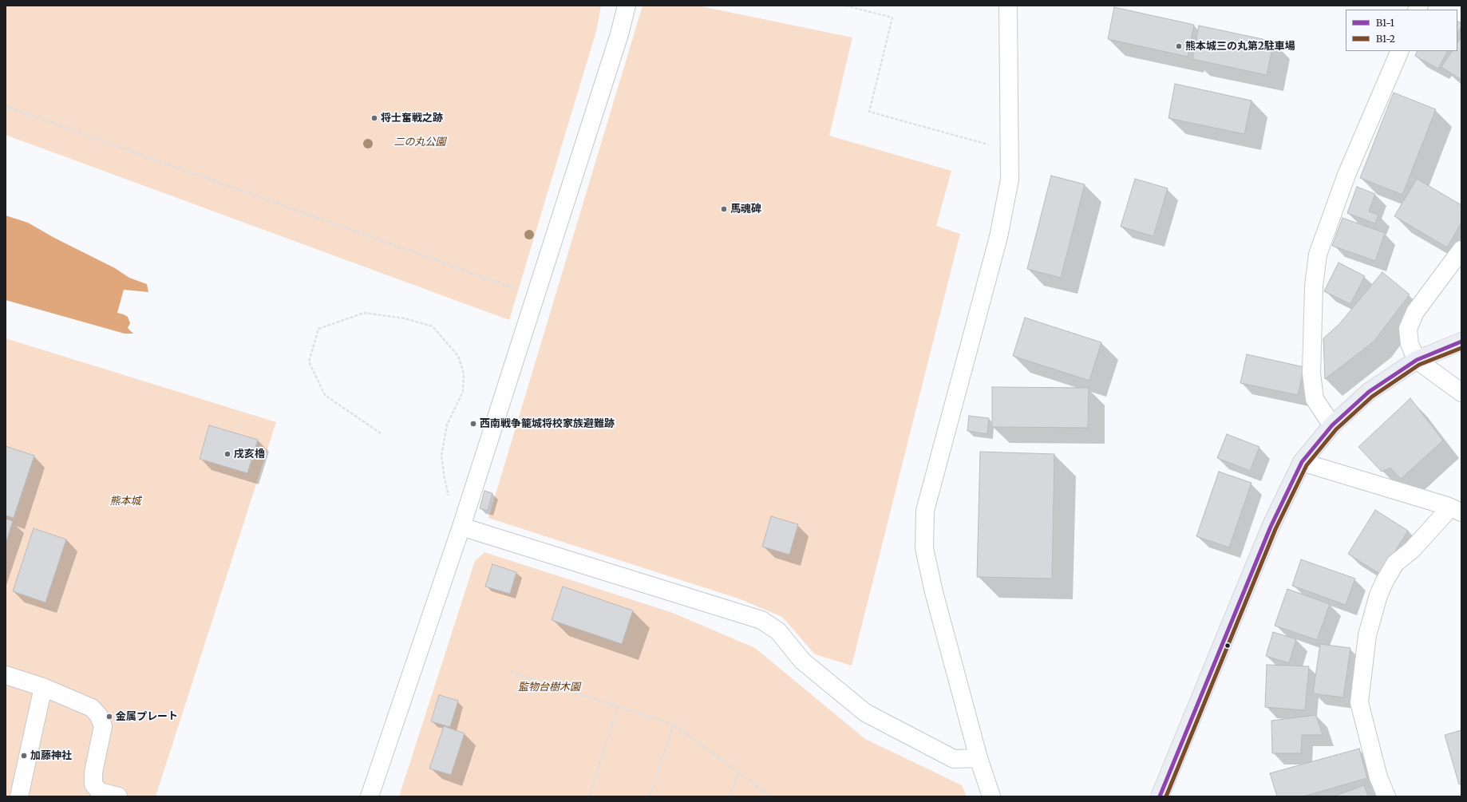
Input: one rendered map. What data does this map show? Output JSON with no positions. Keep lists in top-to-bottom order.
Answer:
{
  "parks": ["二の丸公園", "熊本城", "監物台樹木園"],
  "places": [
    "熊本城三の丸第2駐車場",
    "将士奮戦之跡",
    "馬魂碑",
    "西南戦争籠城将校家族避難跡",
    "戌亥櫓",
    "金属プレート",
    "加藤神社"
  ],
  "lines": ["transit line B1-1", "transit line B1-2"],
  "legend": ["B1-1", "B1-2"]
}
